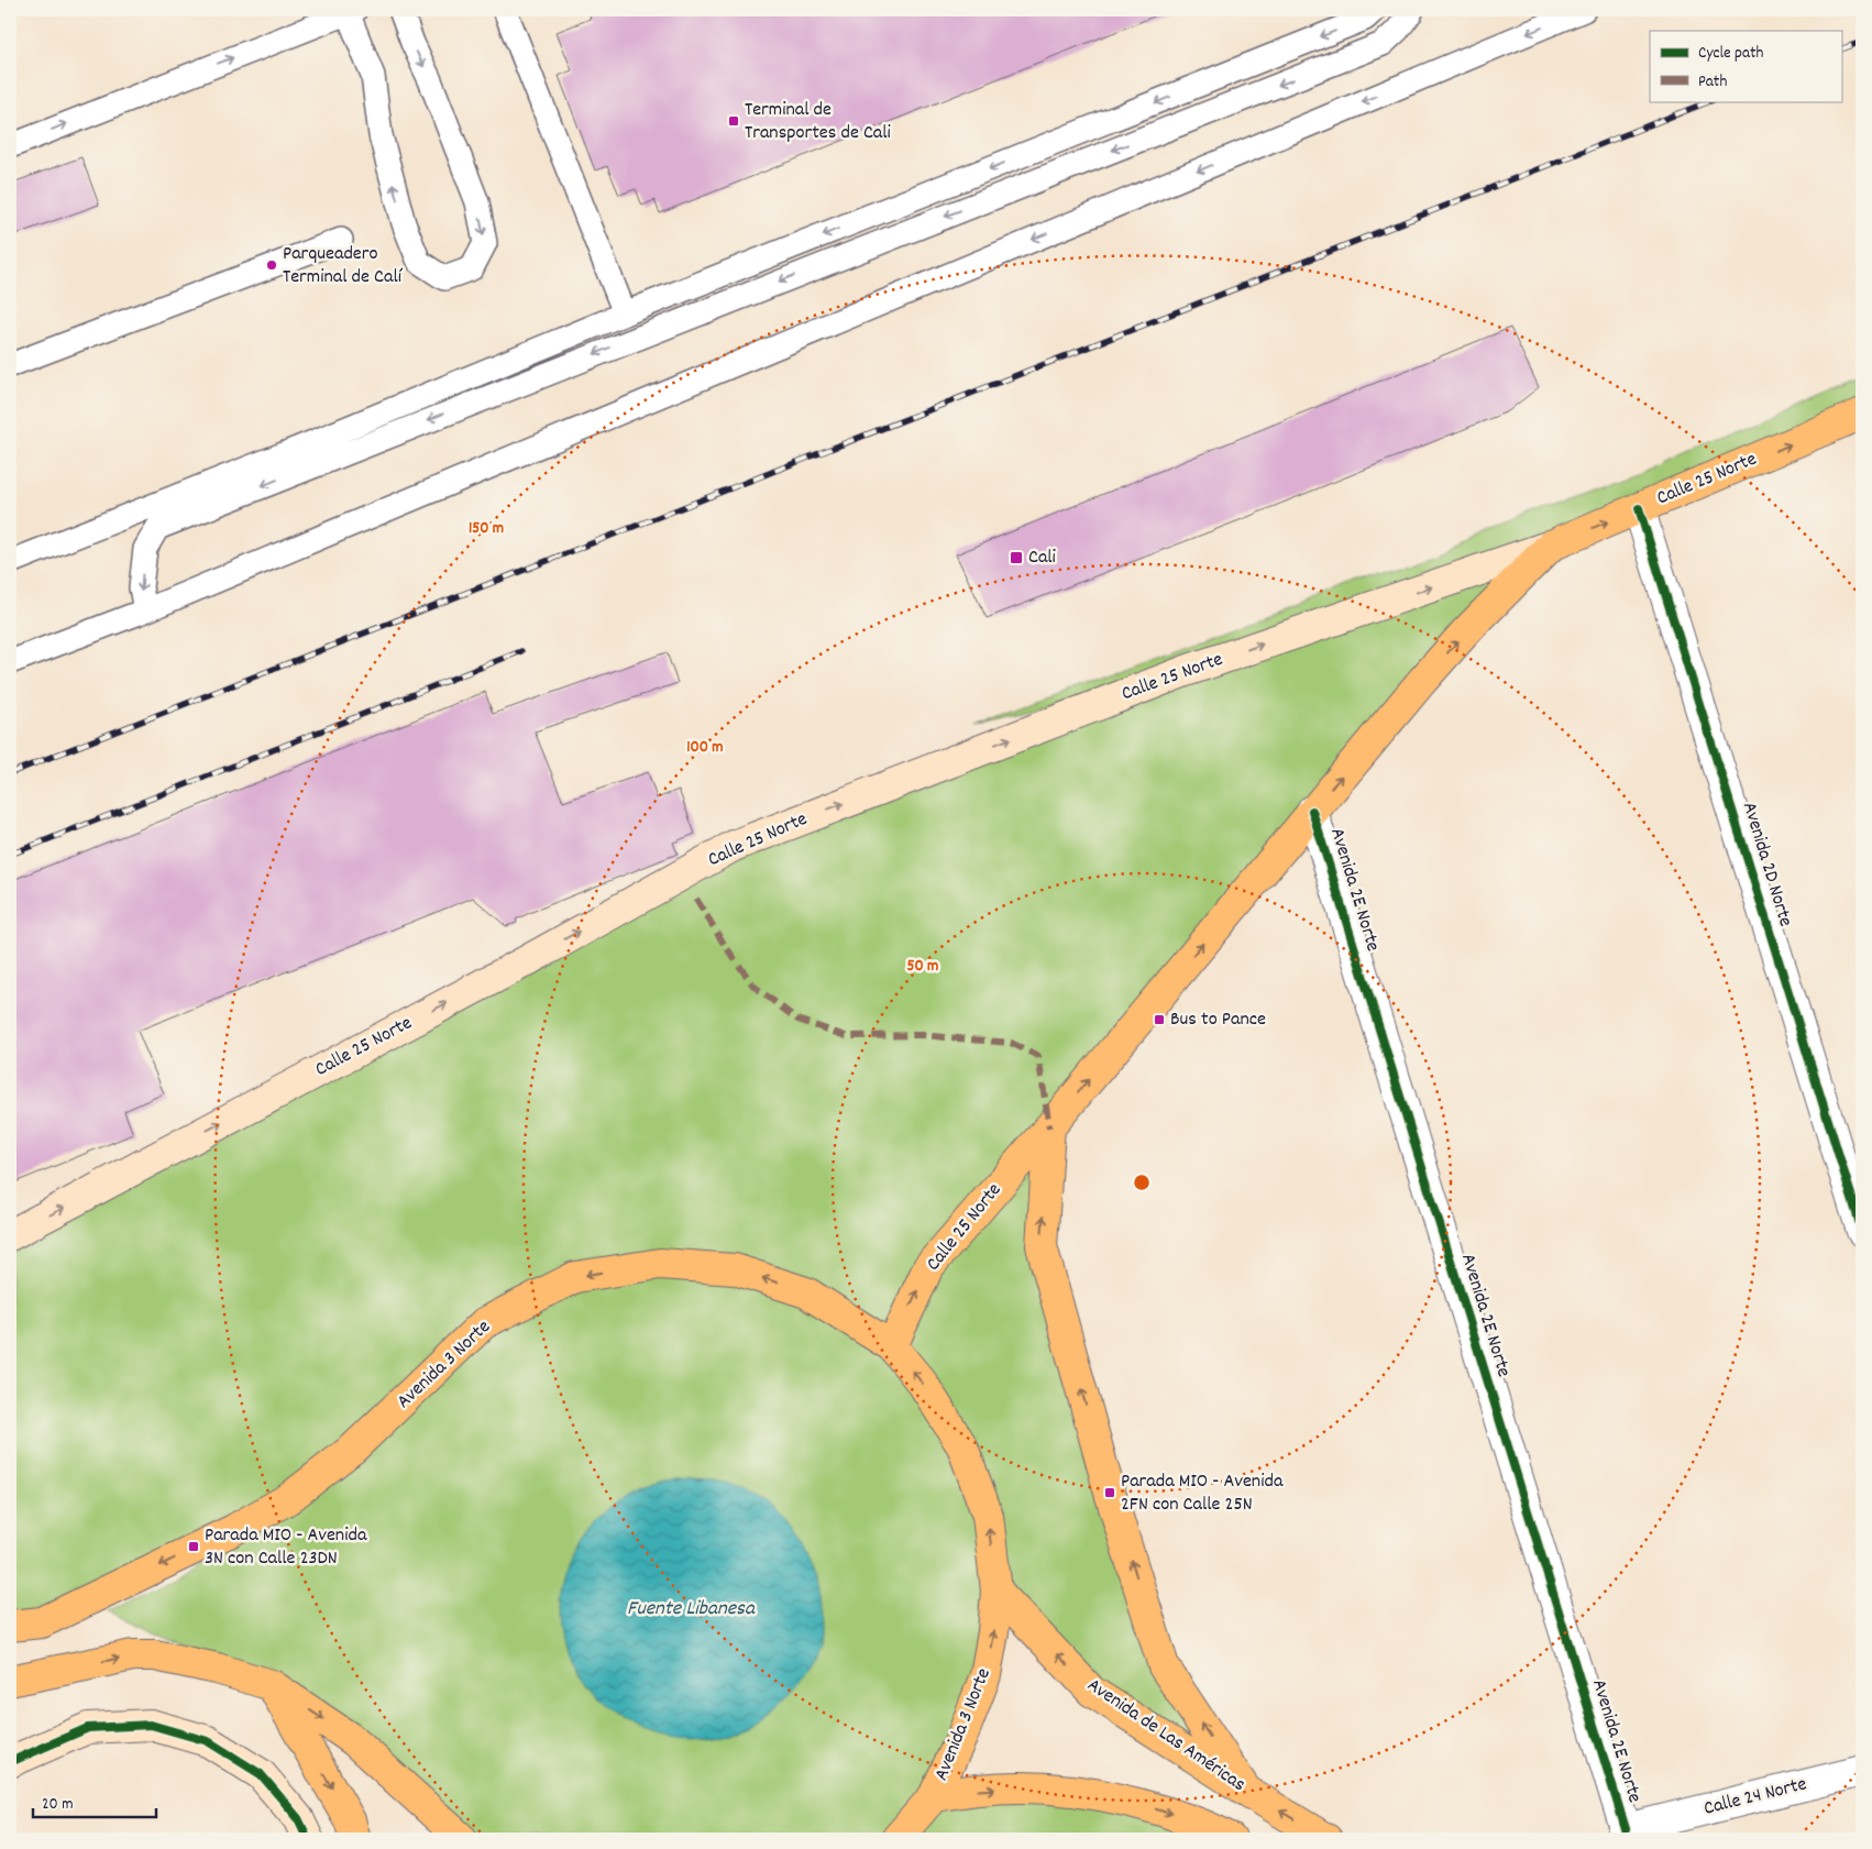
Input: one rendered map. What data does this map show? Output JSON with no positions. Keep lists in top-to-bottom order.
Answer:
{
  "streets": {
    "main road": ["Calle 25 Norte", "Avenida 3 Norte", "Avenida de Las Américas"],
    "street": ["Avenida 2D Norte", "Avenida 2E Norte", "Calle 24 Norte"]
  },
  "crossings": [
    ["Calle 25 Norte", "Avenida 2D Norte"],
    ["Calle 25 Norte", "Avenida 2E Norte"],
    ["Calle 25 Norte", "Avenida 3 Norte"],
    ["Avenida 2E Norte", "Calle 24 Norte"],
    ["Avenida 3 Norte", "Avenida de Las Américas"]
  ],
  "one_way": ["Calle 25 Norte", "Avenida de Las Américas"],
  "water": ["Fuente Libanesa"],
  "places": {
    "transit": [
      "Terminal de Transportes de Cali",
      "Cali",
      "Bus to Pance",
      "Parada MIO - Avenida 2FN con Calle 25N",
      "Parada MIO - Avenida 3N con Calle 23DN"
    ],
    "other": ["Parqueadero Terminal de Calí"]
  },
  "legend": ["Cycle path", "Path"],
  "scale_bar": "20 m",
  "rings": ["150 m", "100 m", "50 m"]
}
